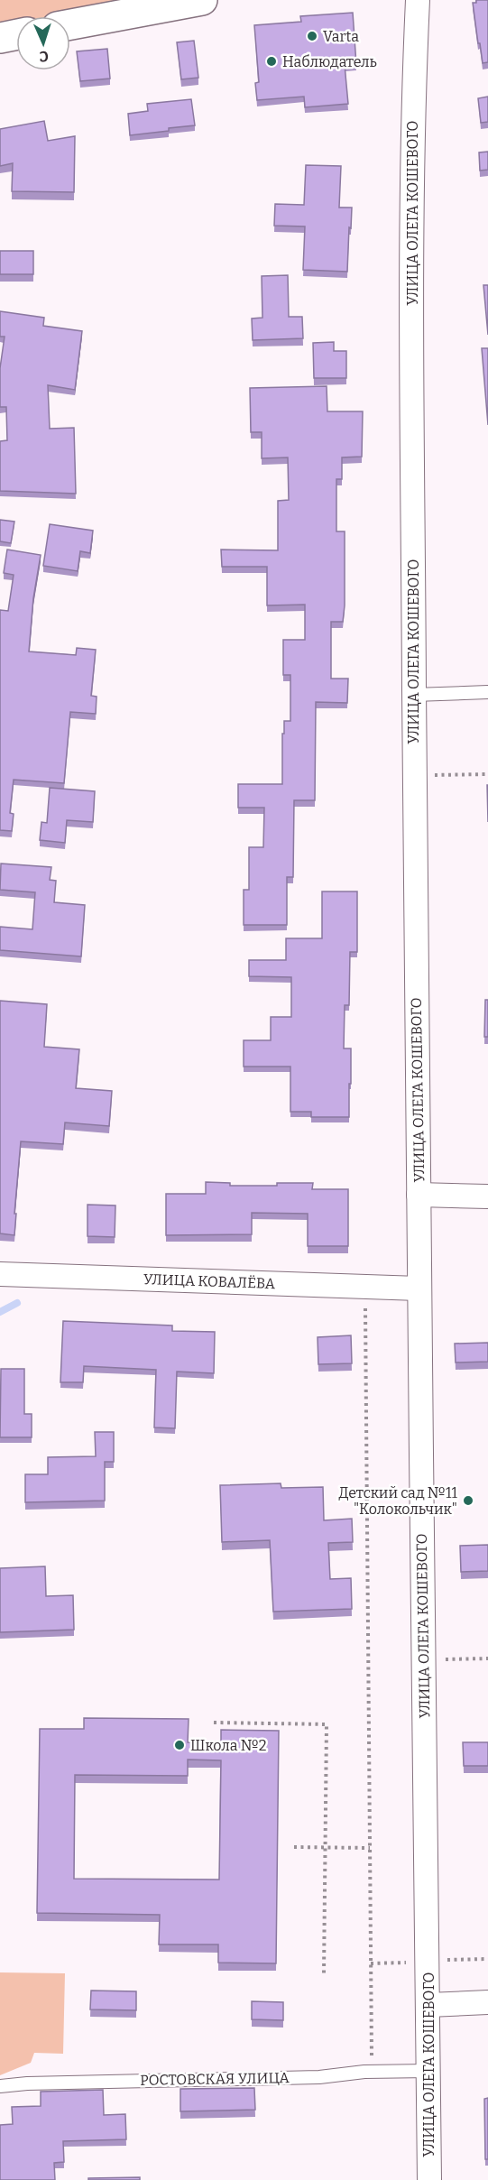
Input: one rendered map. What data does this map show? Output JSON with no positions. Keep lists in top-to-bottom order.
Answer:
{
  "streets": {
    "street": ["УЛИЦА ОЛЕГА КОШЕВОГО", "УЛИЦА КОВАЛЁВА"],
    "lane": ["РОСТОВСКАЯ УЛИЦА"]
  },
  "crossings": [
    ["УЛИЦА ОЛЕГА КОШЕВОГО", "УЛИЦА КОВАЛЁВА"],
    ["УЛИЦА ОЛЕГА КОШЕВОГО", "РОСТОВСКАЯ УЛИЦА"]
  ],
  "places": [
    "Varta",
    "Наблюдатель",
    "Детский сад №11 \"Колокольчик\"",
    "Школа №2"
  ],
  "north": "bottom"
}
